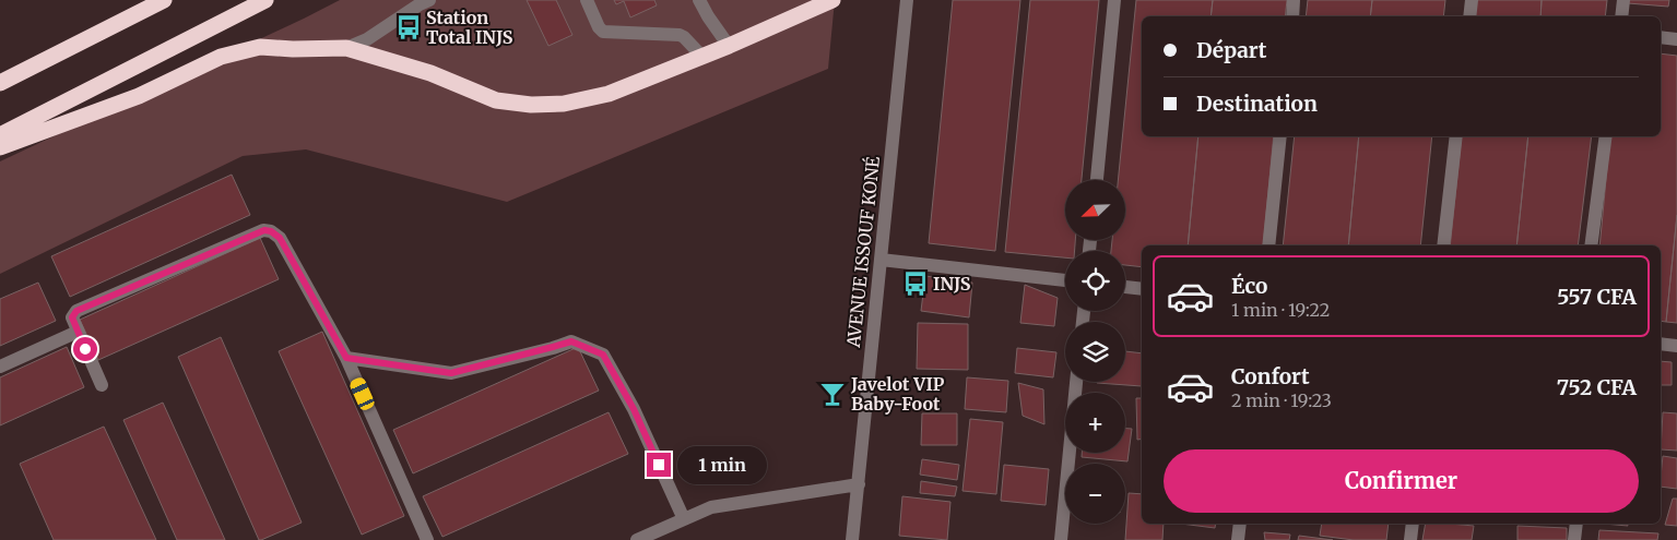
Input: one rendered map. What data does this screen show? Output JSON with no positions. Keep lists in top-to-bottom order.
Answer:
{
  "streets": {
    "street": ["AVENUE ISSOUF KONÉ"]
  },
  "places": {
    "bus stop": ["Station Total INJS", "INJS"],
    "bar": ["Javelot VIP Baby-Foot"]
  },
  "north": "bottom left",
  "page": {
    "banner": ["Départ", "Destination"],
    "map_buttons": ["+", "−"],
    "list": [
      {
        "name": "Éco",
        "note": "1 min · 19:22",
        "value": "557 CFA"
      },
      {
        "name": "Confort",
        "note": "2 min · 19:23",
        "value": "752 CFA"
      }
    ],
    "buttons": "Confirmer",
    "bubble": "1 min"
  }
}
